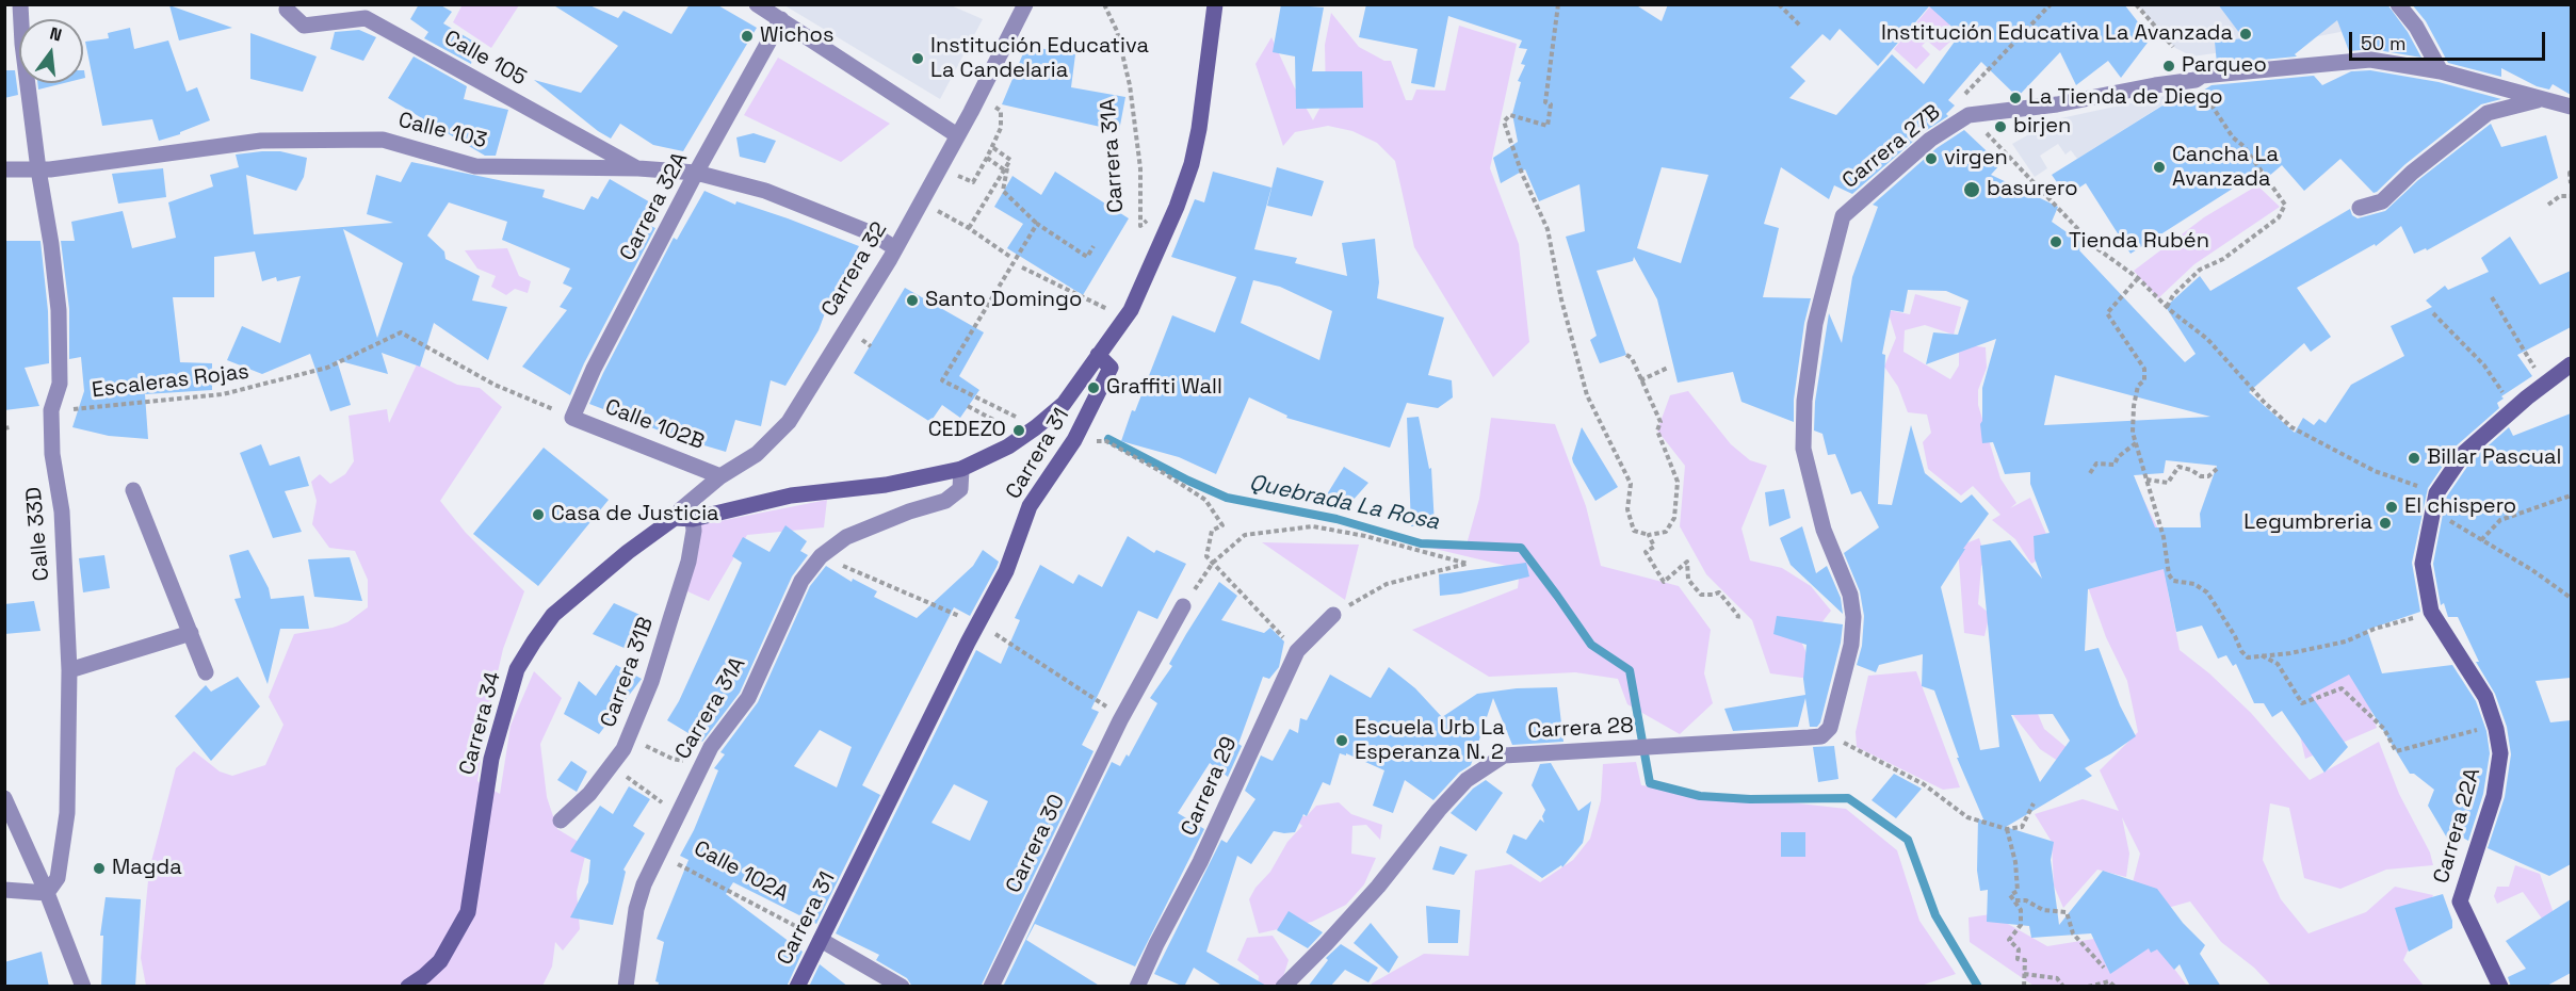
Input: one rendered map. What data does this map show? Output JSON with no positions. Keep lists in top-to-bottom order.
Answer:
{
  "streets": {
    "street": [
      "Calle 105",
      "Calle 103",
      "Carrera 27B",
      "Carrera 31A",
      "Carrera 32A",
      "Carrera 32",
      "Calle 102B",
      "Carrera 31",
      "Calle 33D",
      "Carrera 31B",
      "Carrera 34",
      "Carrera 28",
      "Carrera 29",
      "Carrera 22A",
      "Carrera 30"
    ],
    "path": ["Escaleras Rojas", "Calle 102A"]
  },
  "crossings": [
    ["Calle 105", "Calle 103"],
    ["Calle 103", "Carrera 32A"],
    ["Calle 103", "Carrera 32"],
    ["Calle 103", "Calle 33D"],
    ["Carrera 27B", "Carrera 28"],
    ["Carrera 31A", "Calle 102A"],
    ["Carrera 32A", "Escaleras Rojas"],
    ["Carrera 32A", "Calle 102B"],
    ["Carrera 32", "Calle 102B"],
    ["Carrera 32", "Carrera 34"],
    ["Escaleras Rojas", "Calle 102B"],
    ["Escaleras Rojas", "Calle 33D"],
    ["Carrera 31", "Calle 102A"]
  ],
  "water": ["Quebrada La Rosa"],
  "places": [
    "Institución Educativa La Avanzada",
    "Wichos",
    "Institución Educativa La Candelaria",
    "Parqueo",
    "La Tienda de Diego",
    "birjen",
    "virgen",
    "Cancha La Avanzada",
    "basurero",
    "Tienda Rubén",
    "Santo Domingo",
    "Graffiti Wall",
    "CEDEZO",
    "Billar Pascual",
    "El chispero",
    "Casa de Justicia",
    "Legumbreria",
    "Escuela Urb La Esperanza N. 2",
    "Magda"
  ],
  "scale_bar": "50 m",
  "north": "top"
}
